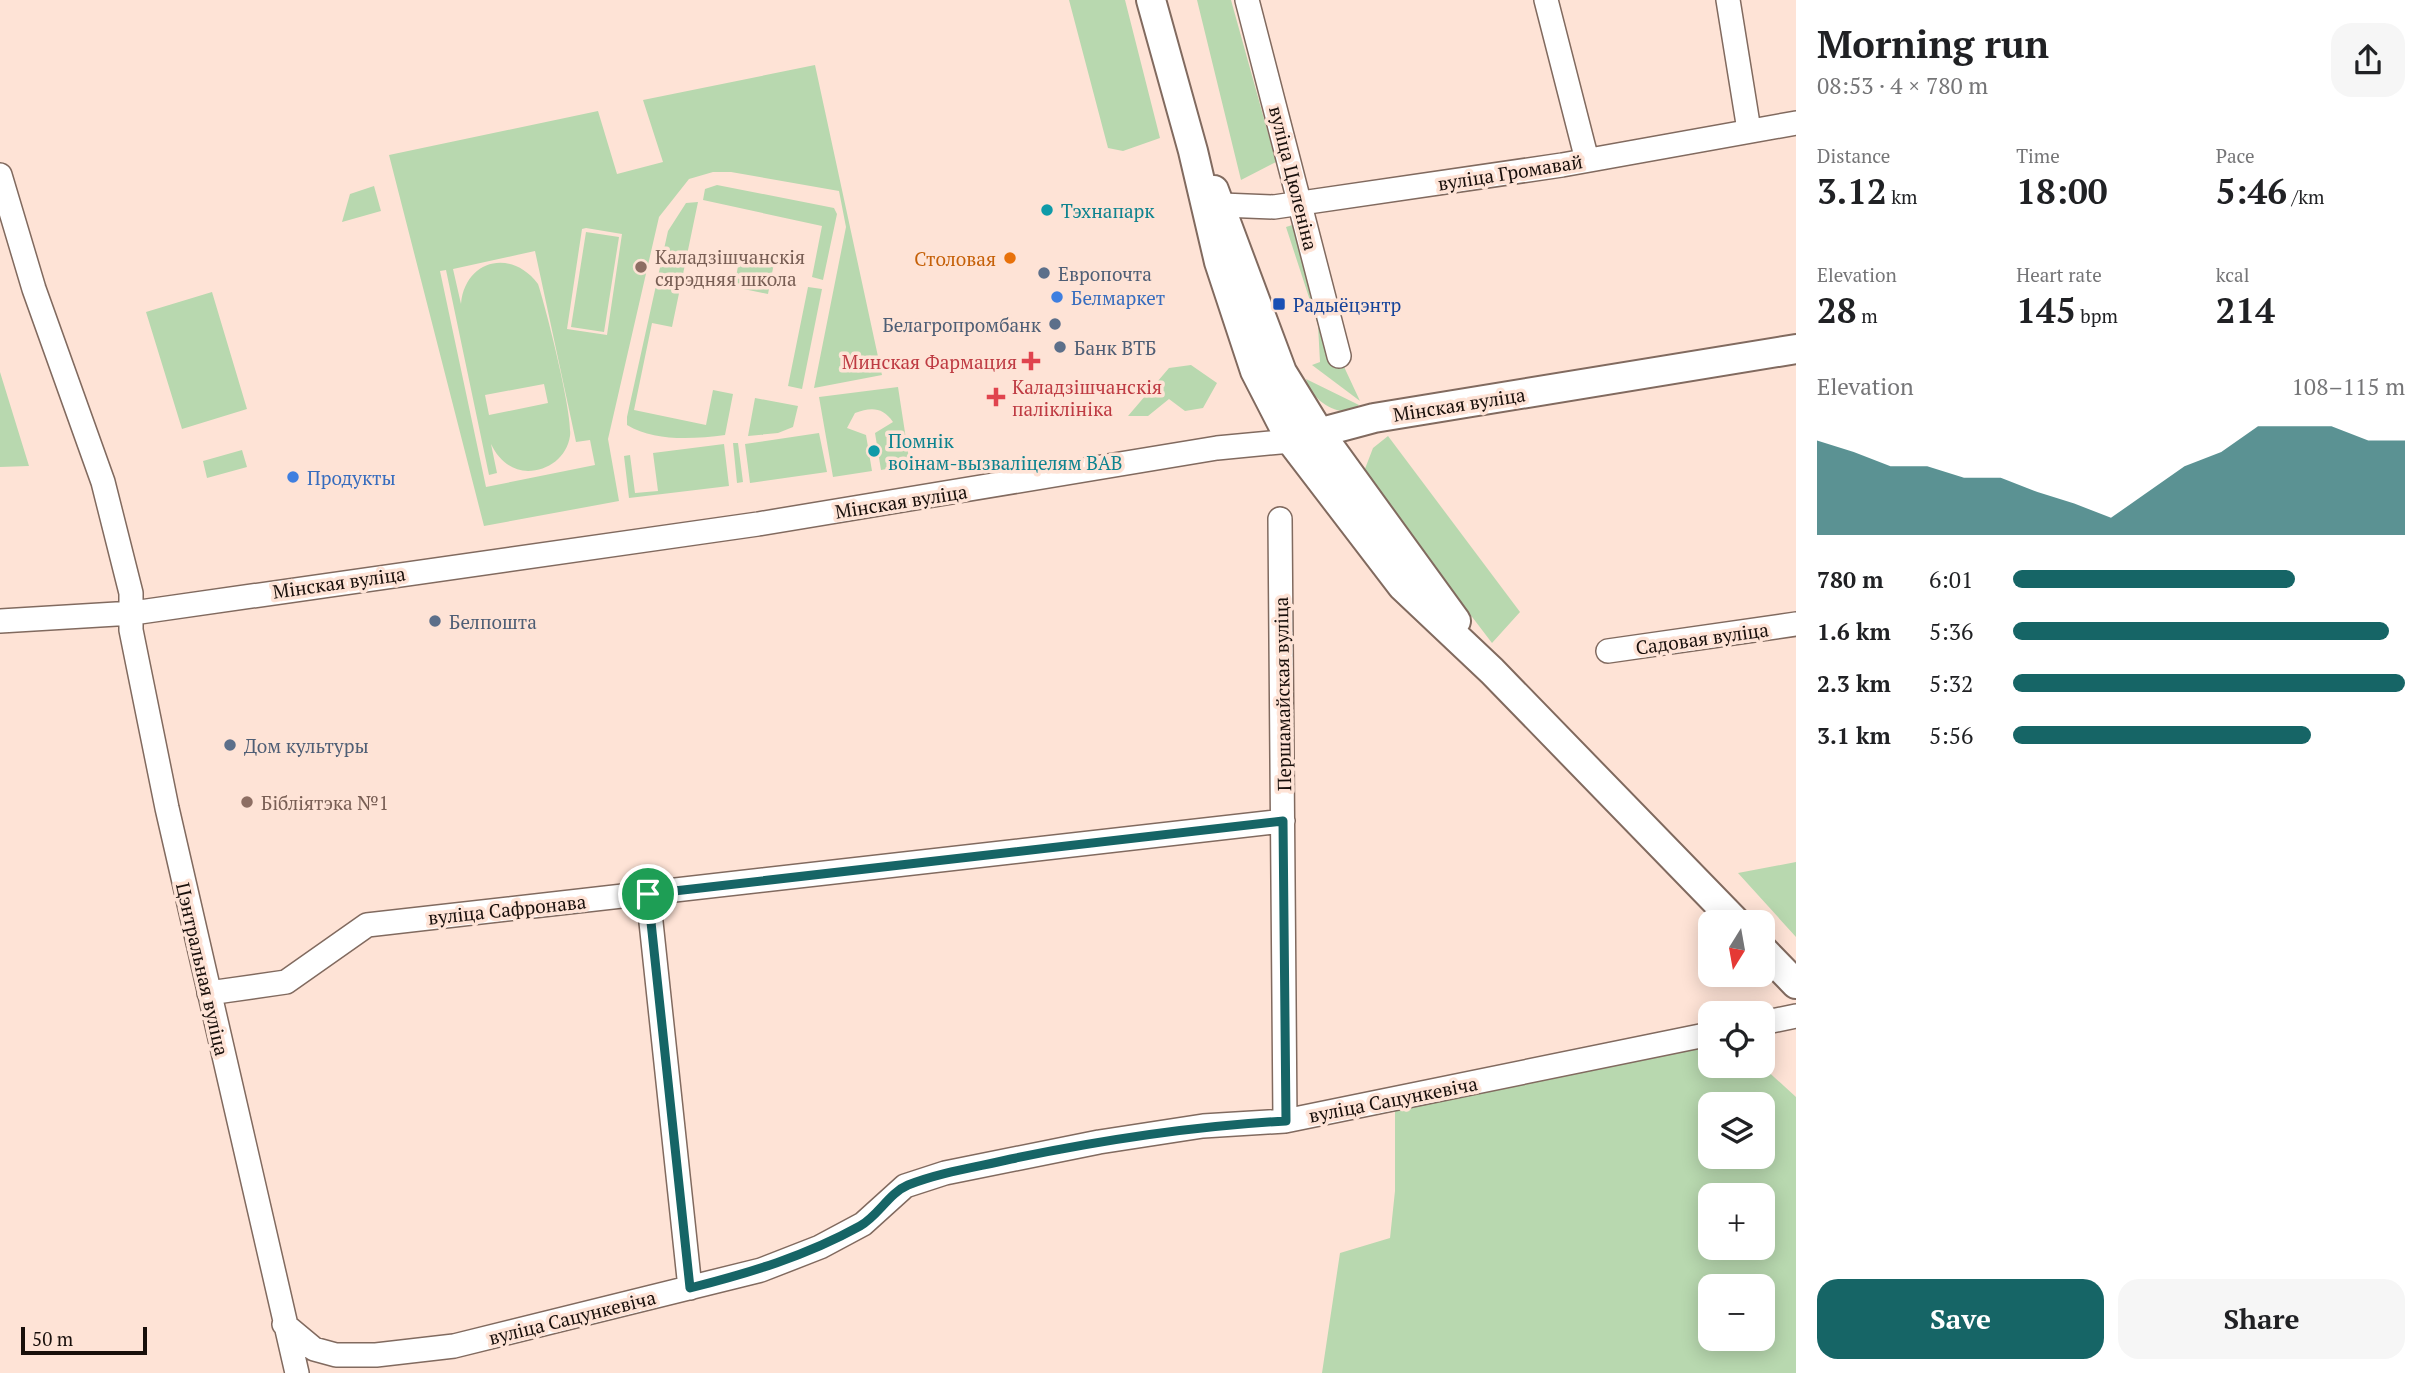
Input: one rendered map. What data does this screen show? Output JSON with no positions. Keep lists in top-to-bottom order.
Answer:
{
  "streets": {
    "main road": ["Мінская вуліца"],
    "street": [
      "вуліца Громавай",
      "вуліца Цюленіна",
      "Садовая вуліца",
      "Першамайская вуліца",
      "вуліца Сафронава",
      "Цэнтральная вуліца",
      "вуліца Сацункевіча"
    ]
  },
  "crossings": [
    ["вуліца Громавай", "вуліца Цюленіна"],
    ["Мінская вуліца", "Цэнтральная вуліца"],
    ["Першамайская вуліца", "вуліца Сафронава"],
    ["Першамайская вуліца", "вуліца Сацункевіча"],
    ["вуліца Сафронава", "Цэнтральная вуліца"],
    ["Цэнтральная вуліца", "вуліца Сацункевіча"]
  ],
  "places": {
    "other": [
      "Тэхнапарк",
      "Столовая",
      "Каладзішчанскія сярэдняя школа",
      "Европочта",
      "Белмаркет",
      "Белагропромбанк",
      "Банк ВТБ",
      "Помнік воінам-вызваліцелям ВАВ",
      "Продукты",
      "Белпошта",
      "Дом культуры",
      "Бібліятэка №1"
    ],
    "transit": ["Радыёцэнтр"],
    "health": ["Минская Фармация", "Каладзішчанскія паліклініка"]
  },
  "scale_bar": "50 m",
  "north": "bottom",
  "page": {
    "heading": ["Morning run", "08:53 · 4 × 780 m"],
    "stats": [
      ["Distance", "3.12 km"],
      ["Time", "18:00"],
      ["Pace", "5:46 /km"],
      ["Elevation", "28 m"],
      ["Heart rate", "145 bpm"],
      ["kcal", "214"]
    ],
    "chart": ["Elevation", "108–115 m"],
    "list": [
      {
        "name": "780 m",
        "note": "6:01"
      },
      {
        "name": "1.6 km",
        "note": "5:36"
      },
      {
        "name": "2.3 km",
        "note": "5:32"
      },
      {
        "name": "3.1 km",
        "note": "5:56"
      }
    ],
    "map_buttons": ["+", "−"],
    "buttons": ["Save", "Share"],
    "scale": "50 m"
  }
}
